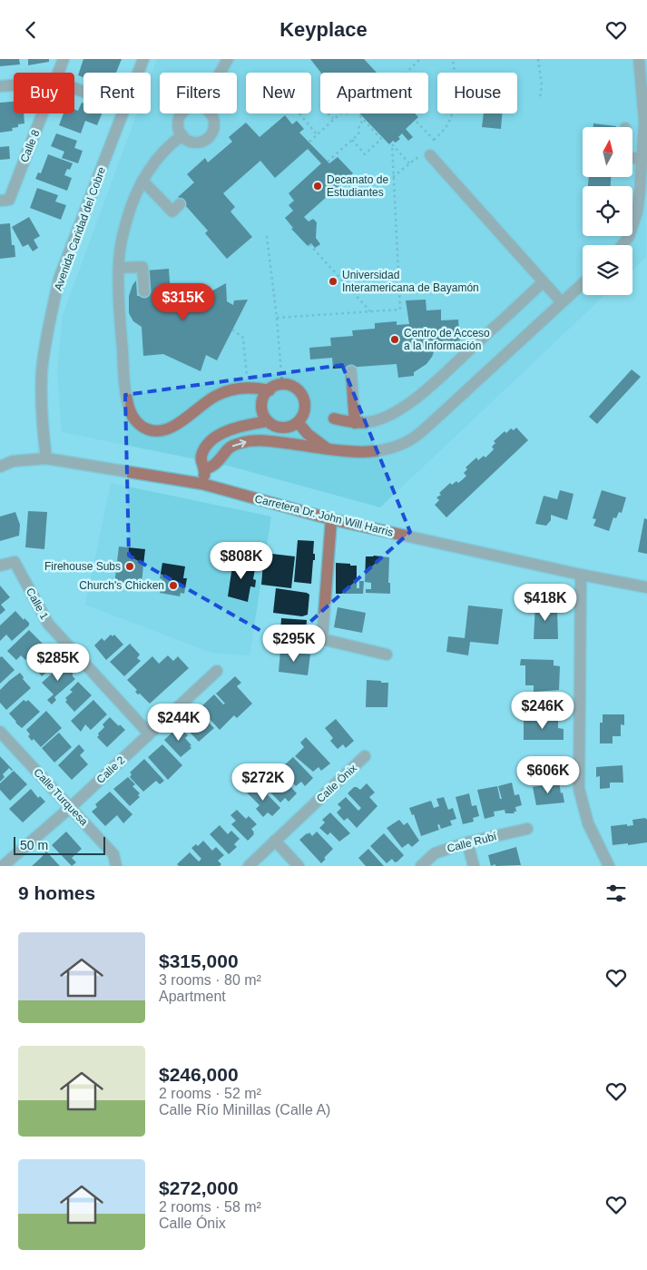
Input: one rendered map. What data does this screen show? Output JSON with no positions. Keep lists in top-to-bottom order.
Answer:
{
  "streets": {
    "street": [
      "Calle 8",
      "Avenida Caridad del Cobre",
      "Carretera Dr. John Will Harris",
      "Calle 1",
      "Calle 2",
      "Calle Ónix",
      "Calle Turquesa",
      "Calle Rubí"
    ]
  },
  "crossings": [
    ["Avenida Caridad del Cobre", "Carretera Dr. John Will Harris"],
    ["Calle 1", "Calle 2"],
    ["Calle 2", "Calle Turquesa"]
  ],
  "places": [
    "Decanato de Estudiantes",
    "Universidad Interamericana de Bayamón",
    "Centro de Acceso a la Información",
    "Firehouse Subs",
    "Church's Chicken"
  ],
  "scale_bar": "50 m",
  "north": "top",
  "page": {
    "header": "Keyplace",
    "chip": [
      "Buy",
      "Rent",
      "Filters",
      "New",
      "Apartment",
      "House"
    ],
    "price": [
      "$315K",
      "$808K",
      "$418K",
      "$295K",
      "$285K",
      "$246K",
      "$244K",
      "$606K",
      "$272K"
    ],
    "scale": "50 m",
    "heading": "9 homes",
    "list": [
      {
        "name": "$315,000",
        "note": "3 rooms · 80 m² · Apartment"
      },
      {
        "name": "$246,000",
        "note": "2 rooms · 52 m² · Calle Río Minillas (Calle A)"
      },
      {
        "name": "$272,000",
        "note": "2 rooms · 58 m² · Calle Ónix"
      }
    ]
  }
}
